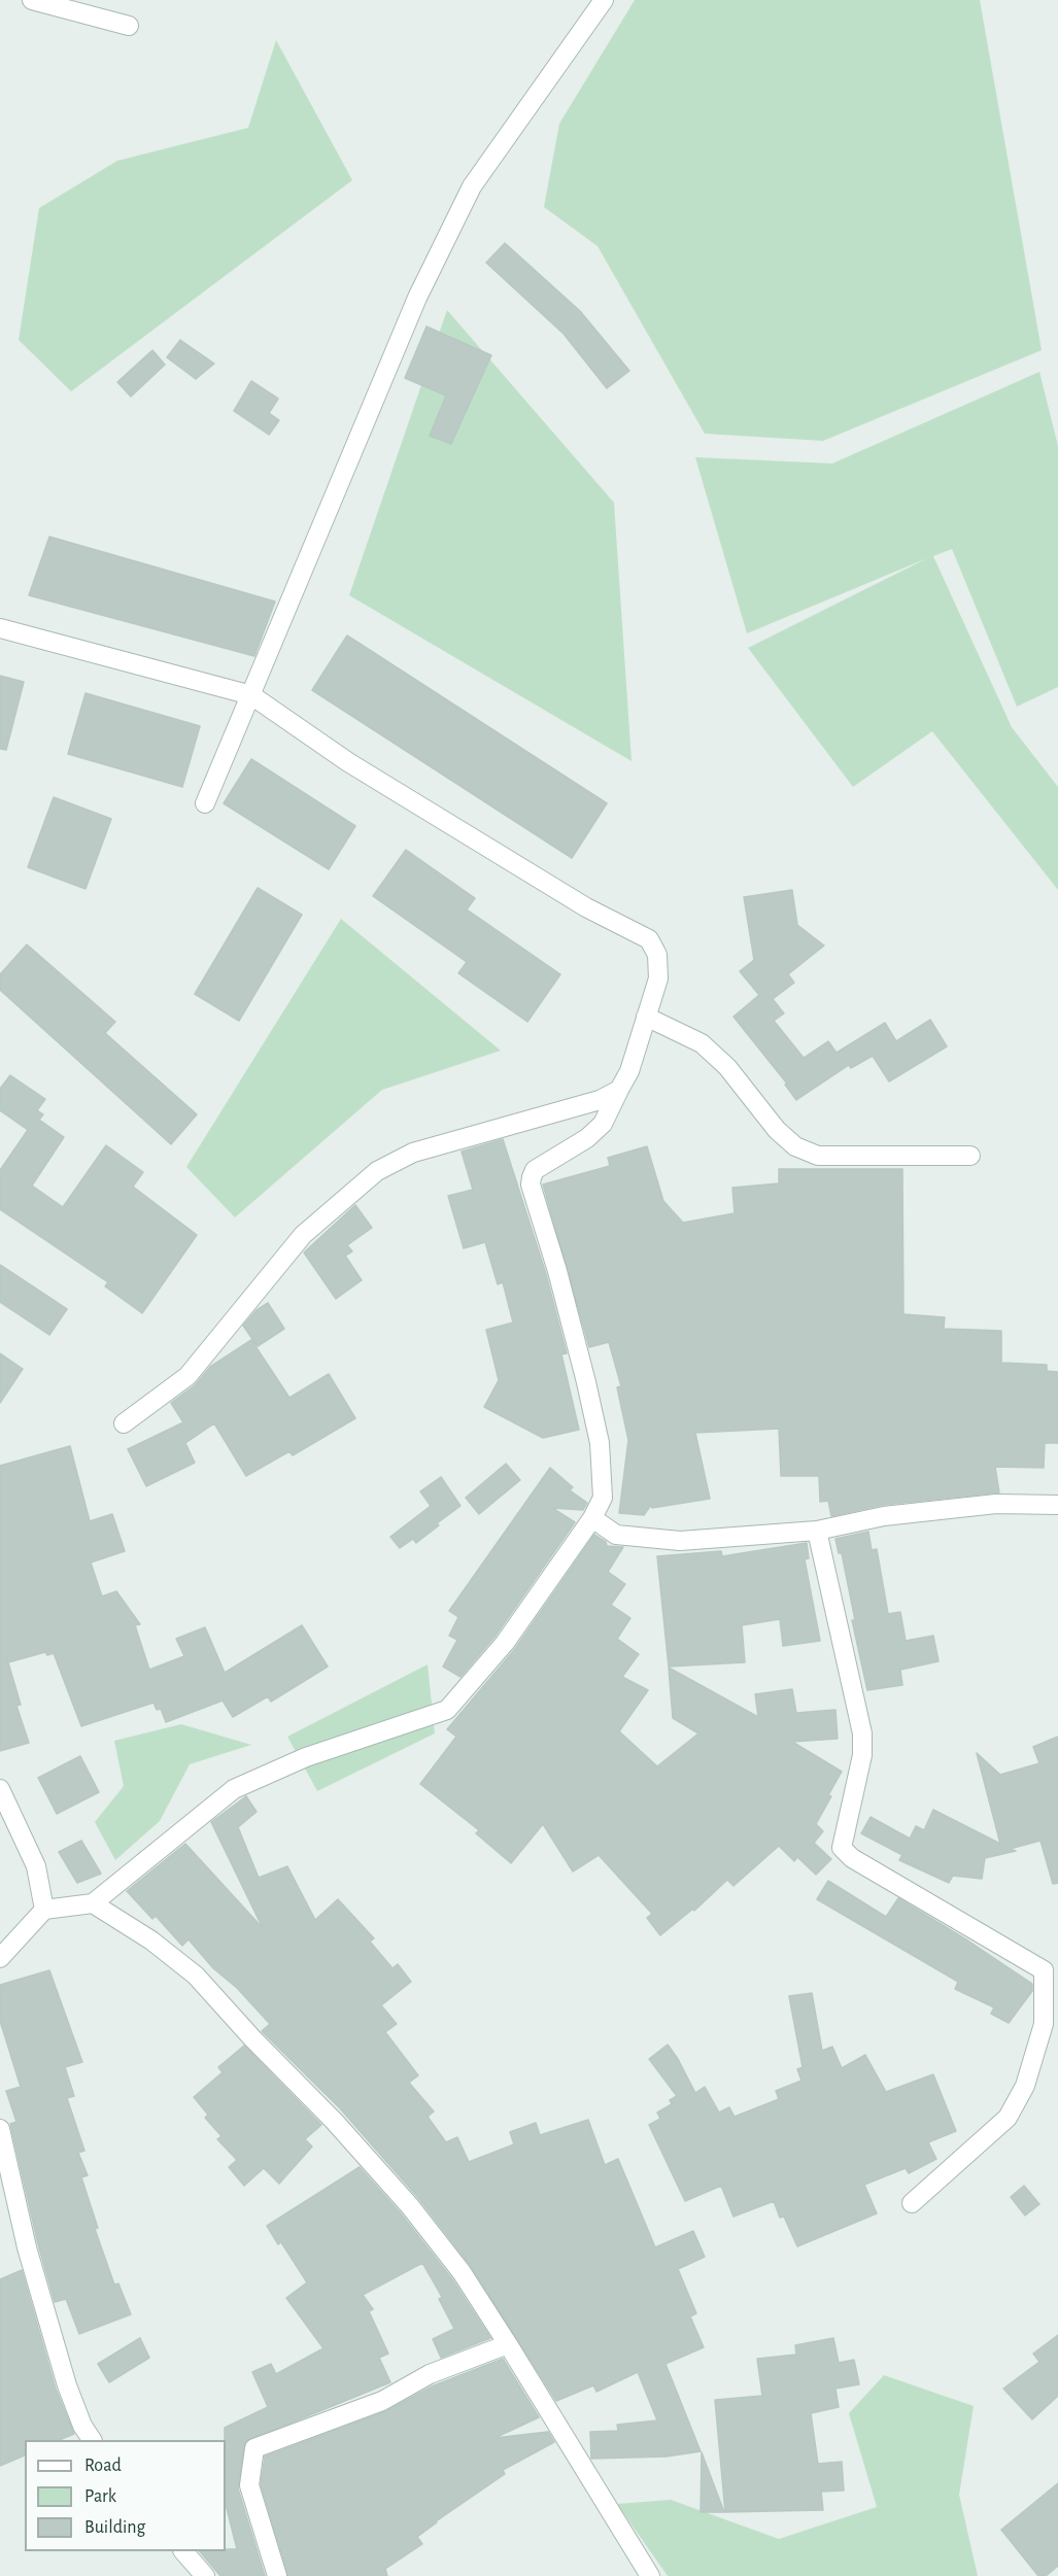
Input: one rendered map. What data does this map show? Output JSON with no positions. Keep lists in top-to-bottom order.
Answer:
{
  "legend": ["Road", "Park", "Building"]
}
